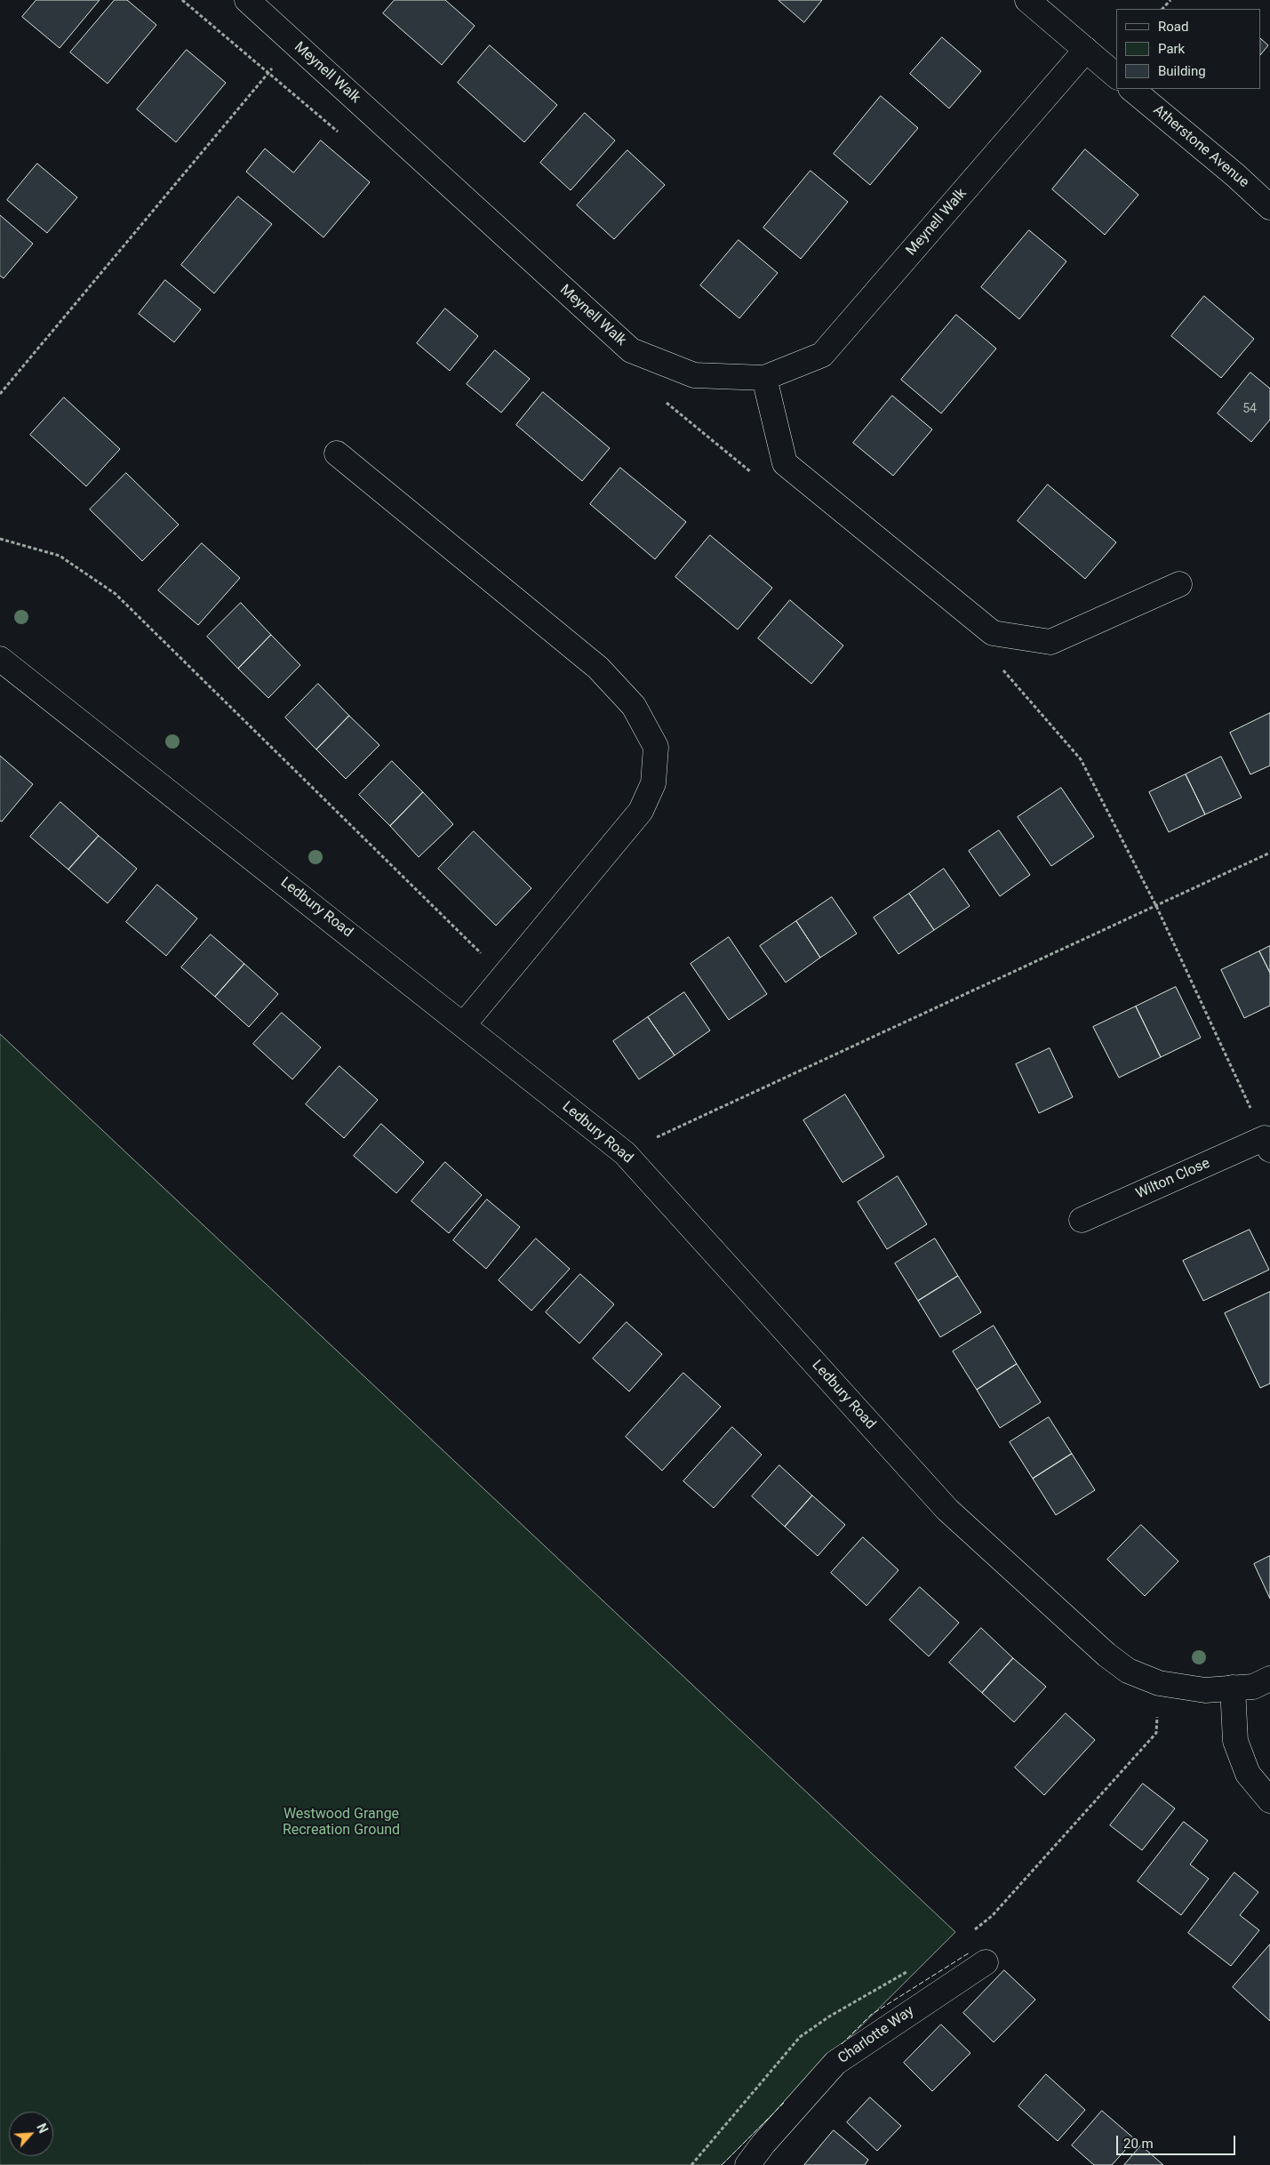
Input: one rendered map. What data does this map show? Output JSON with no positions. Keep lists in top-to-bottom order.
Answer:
{
  "streets": {
    "street": [
      "Meynell Walk",
      "Atherstone Avenue",
      "Ledbury Road",
      "Wilton Close",
      "Charlotte Way"
    ]
  },
  "parks": ["Westwood Grange Recreation Ground"],
  "house_numbers": ["54"],
  "legend": ["Road", "Park", "Building"],
  "scale_bar": "20 m",
  "north": "top right"
}
